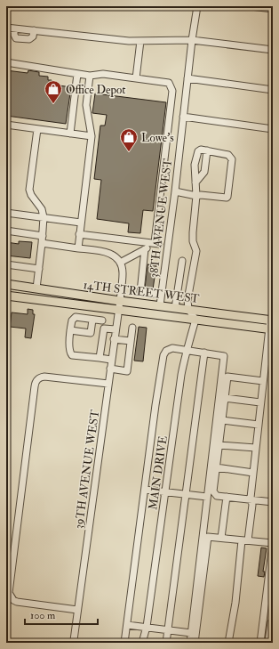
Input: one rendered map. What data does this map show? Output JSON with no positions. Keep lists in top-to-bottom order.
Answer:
{
  "streets": {
    "main road": ["14TH STREET WEST"],
    "street": ["38TH AVENUE WEST", "39TH AVENUE WEST", "MAIN DRIVE"]
  },
  "crossings": [
    ["38TH AVENUE WEST", "14TH STREET WEST"],
    ["14TH STREET WEST", "39TH AVENUE WEST"],
    ["14TH STREET WEST", "MAIN DRIVE"]
  ],
  "places": {
    "shop": ["Office Depot", "Lowe's"]
  },
  "scale_bar": "100 m"
}
